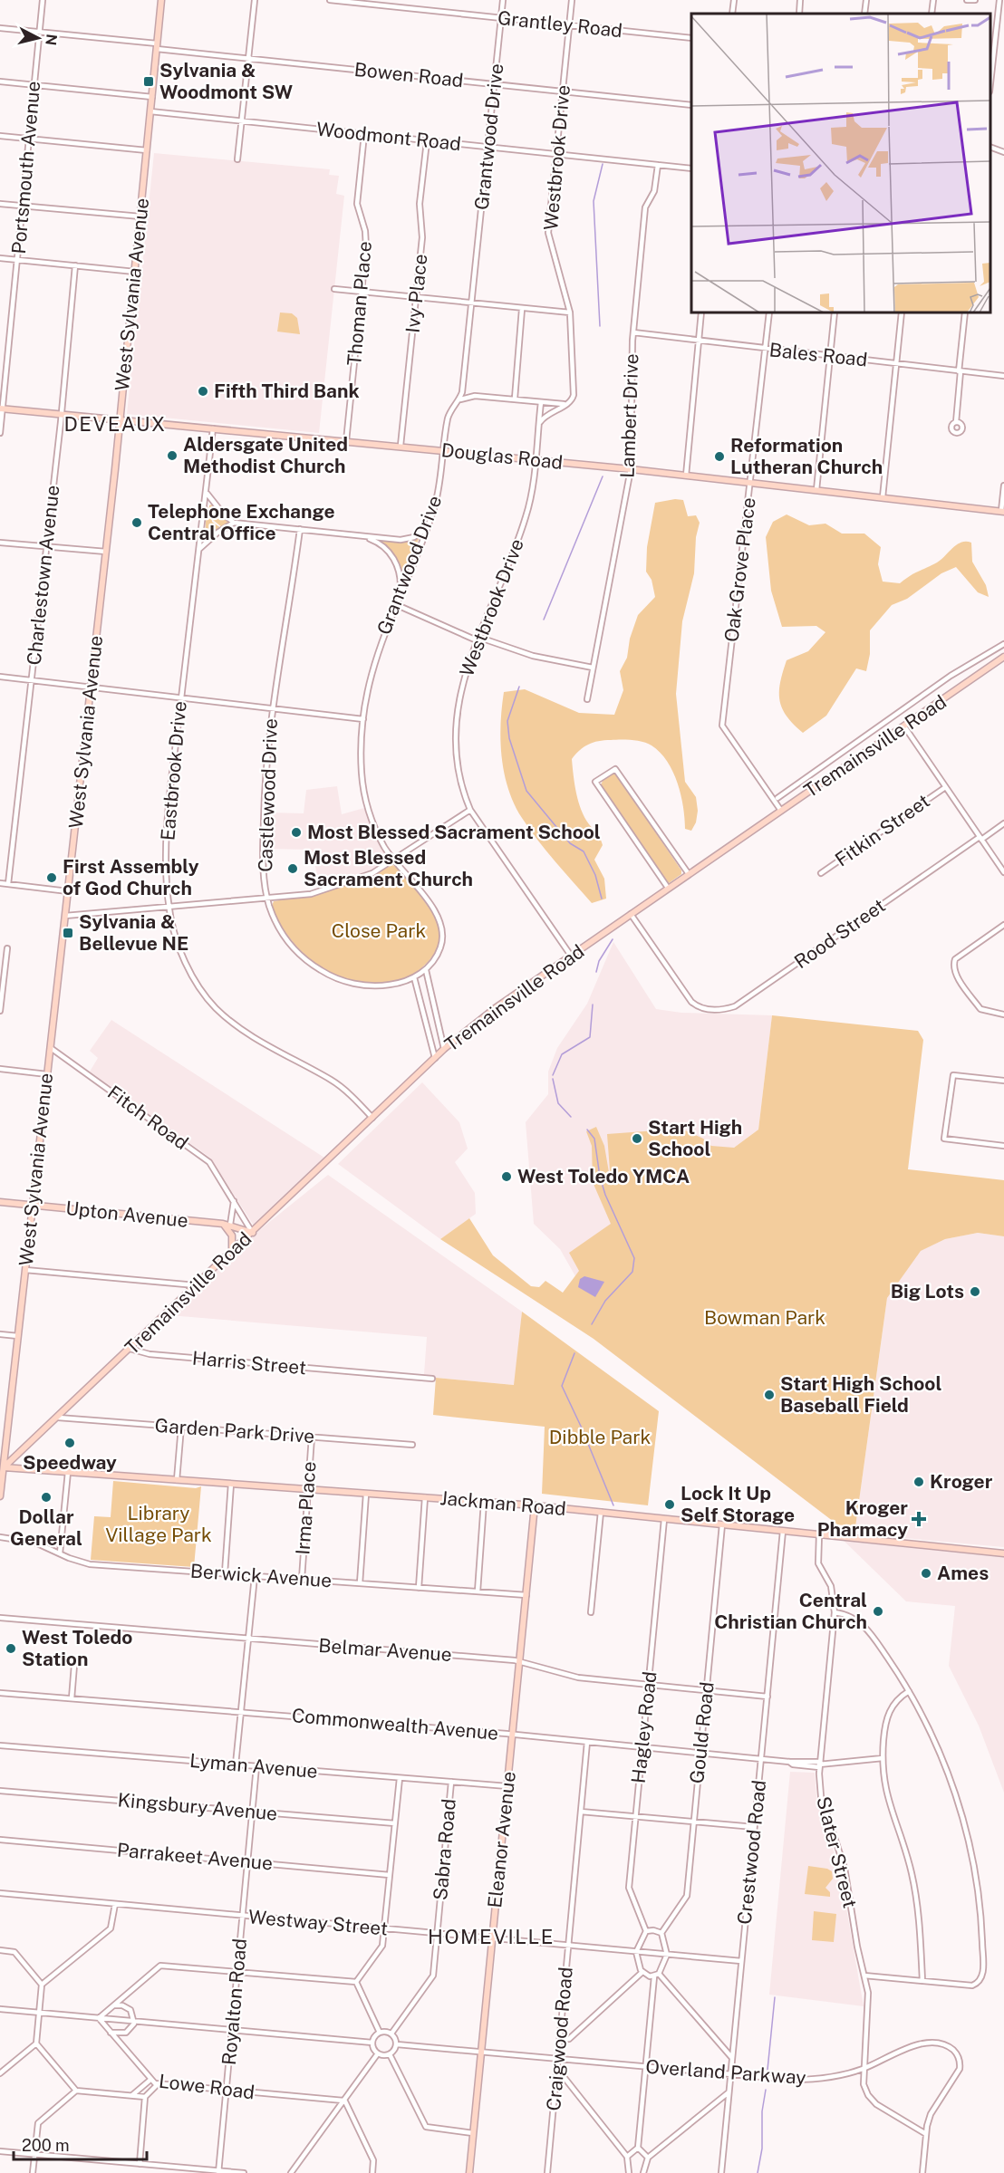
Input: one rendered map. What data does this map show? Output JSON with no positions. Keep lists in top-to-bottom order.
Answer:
{
  "streets": {
    "street": [
      "Grantley Road",
      "Bowen Road",
      "Woodmont Road",
      "Grantwood Drive",
      "Westbrook Drive",
      "Portsmouth Avenue",
      "Ivy Place",
      "West Sylvania Avenue",
      "Thoman Place",
      "Bales Road",
      "Lambert Drive",
      "Douglas Road",
      "Oak Grove Place",
      "Charlestown Avenue",
      "Tremainsville Road",
      "Eastbrook Drive",
      "Castlewood Drive",
      "Fitkin Street",
      "Rood Street",
      "Fitch Road",
      "Upton Avenue",
      "Harris Street",
      "Garden Park Drive",
      "Jackman Road",
      "Irma Place",
      "Berwick Avenue",
      "Belmar Avenue",
      "Commonwealth Avenue",
      "Hagley Road",
      "Gould Road",
      "Lyman Avenue",
      "Kingsbury Avenue",
      "Eleanor Avenue",
      "Sabra Road",
      "Crestwood Road",
      "Slater Street",
      "Parrakeet Avenue",
      "Westway Street",
      "Royalton Road",
      "Craigwood Road",
      "Overland Parkway",
      "Lowe Road"
    ]
  },
  "crossings": [
    ["Grantley Road", "Grantwood Drive"],
    ["Grantley Road", "Westbrook Drive"],
    ["Bowen Road", "Grantwood Drive"],
    ["Bowen Road", "Westbrook Drive"],
    ["Bowen Road", "Portsmouth Avenue"],
    ["Bowen Road", "West Sylvania Avenue"],
    ["Woodmont Road", "Grantwood Drive"],
    ["Woodmont Road", "Westbrook Drive"],
    ["Woodmont Road", "Ivy Place"],
    ["Woodmont Road", "West Sylvania Avenue"],
    ["Woodmont Road", "Thoman Place"],
    ["Woodmont Road", "Lambert Drive"],
    ["Grantwood Drive", "Douglas Road"],
    ["Grantwood Drive", "Castlewood Drive"],
    ["Westbrook Drive", "Douglas Road"],
    ["Westbrook Drive", "Tremainsville Road"],
    ["Portsmouth Avenue", "Douglas Road"],
    ["Ivy Place", "Douglas Road"],
    ["West Sylvania Avenue", "Douglas Road"],
    ["West Sylvania Avenue", "Tremainsville Road"],
    ["West Sylvania Avenue", "Fitch Road"],
    ["West Sylvania Avenue", "Upton Avenue"],
    ["West Sylvania Avenue", "Jackman Road"],
    ["Thoman Place", "Douglas Road"],
    ["Bales Road", "Lambert Drive"],
    ["Bales Road", "Oak Grove Place"],
    ["Lambert Drive", "Douglas Road"],
    ["Douglas Road", "Oak Grove Place"],
    ["Douglas Road", "Charlestown Avenue"],
    ["Douglas Road", "Eastbrook Drive"],
    ["Oak Grove Place", "Tremainsville Road"],
    ["Tremainsville Road", "Eastbrook Drive"],
    ["Tremainsville Road", "Rood Street"],
    ["Tremainsville Road", "Fitch Road"],
    ["Tremainsville Road", "Upton Avenue"],
    ["Tremainsville Road", "Harris Street"],
    ["Tremainsville Road", "Garden Park Drive"],
    ["Tremainsville Road", "Jackman Road"],
    ["Fitch Road", "Upton Avenue"],
    ["Garden Park Drive", "Irma Place"],
    ["Jackman Road", "Irma Place"],
    ["Jackman Road", "Hagley Road"],
    ["Jackman Road", "Gould Road"],
    ["Jackman Road", "Eleanor Avenue"],
    ["Jackman Road", "Crestwood Road"],
    ["Jackman Road", "Slater Street"],
    ["Irma Place", "Berwick Avenue"],
    ["Berwick Avenue", "Eleanor Avenue"],
    ["Belmar Avenue", "Hagley Road"],
    ["Belmar Avenue", "Gould Road"],
    ["Belmar Avenue", "Eleanor Avenue"],
    ["Belmar Avenue", "Crestwood Road"],
    ["Commonwealth Avenue", "Hagley Road"],
    ["Commonwealth Avenue", "Gould Road"],
    ["Commonwealth Avenue", "Eleanor Avenue"],
    ["Commonwealth Avenue", "Crestwood Road"],
    ["Commonwealth Avenue", "Slater Street"],
    ["Commonwealth Avenue", "Craigwood Road"],
    ["Lyman Avenue", "Eleanor Avenue"],
    ["Lyman Avenue", "Sabra Road"],
    ["Lyman Avenue", "Royalton Road"],
    ["Kingsbury Avenue", "Royalton Road"],
    ["Eleanor Avenue", "Westway Street"],
    ["Eleanor Avenue", "Overland Parkway"],
    ["Sabra Road", "Westway Street"],
    ["Sabra Road", "Overland Parkway"],
    ["Crestwood Road", "Westway Street"],
    ["Crestwood Road", "Overland Parkway"],
    ["Slater Street", "Overland Parkway"],
    ["Parrakeet Avenue", "Royalton Road"],
    ["Westway Street", "Royalton Road"],
    ["Westway Street", "Craigwood Road"],
    ["Royalton Road", "Lowe Road"],
    ["Craigwood Road", "Overland Parkway"]
  ],
  "districts": ["DEVEAUX", "HOMEVILLE"],
  "parks": [
    "Close Park",
    "Bowman Park",
    "Dibble Park",
    "Library Village Park"
  ],
  "places": {
    "transit": ["Sylvania & Woodmont SW", "Sylvania & Bellevue NE"],
    "other": [
      "Fifth Third Bank",
      "Aldersgate United Methodist Church",
      "Reformation Lutheran Church",
      "Telephone Exchange Central Office",
      "Most Blessed Sacrament School",
      "Most Blessed Sacrament Church",
      "First Assembly of God Church",
      "Start High School",
      "West Toledo YMCA",
      "Big Lots",
      "Start High School Baseball Field",
      "Speedway",
      "Kroger",
      "Dollar General",
      "Lock It Up Self Storage",
      "Ames",
      "Central Christian Church",
      "West Toledo Station"
    ],
    "health": ["Kroger Pharmacy"]
  },
  "scale_bar": "200 m",
  "north": "right"
}
